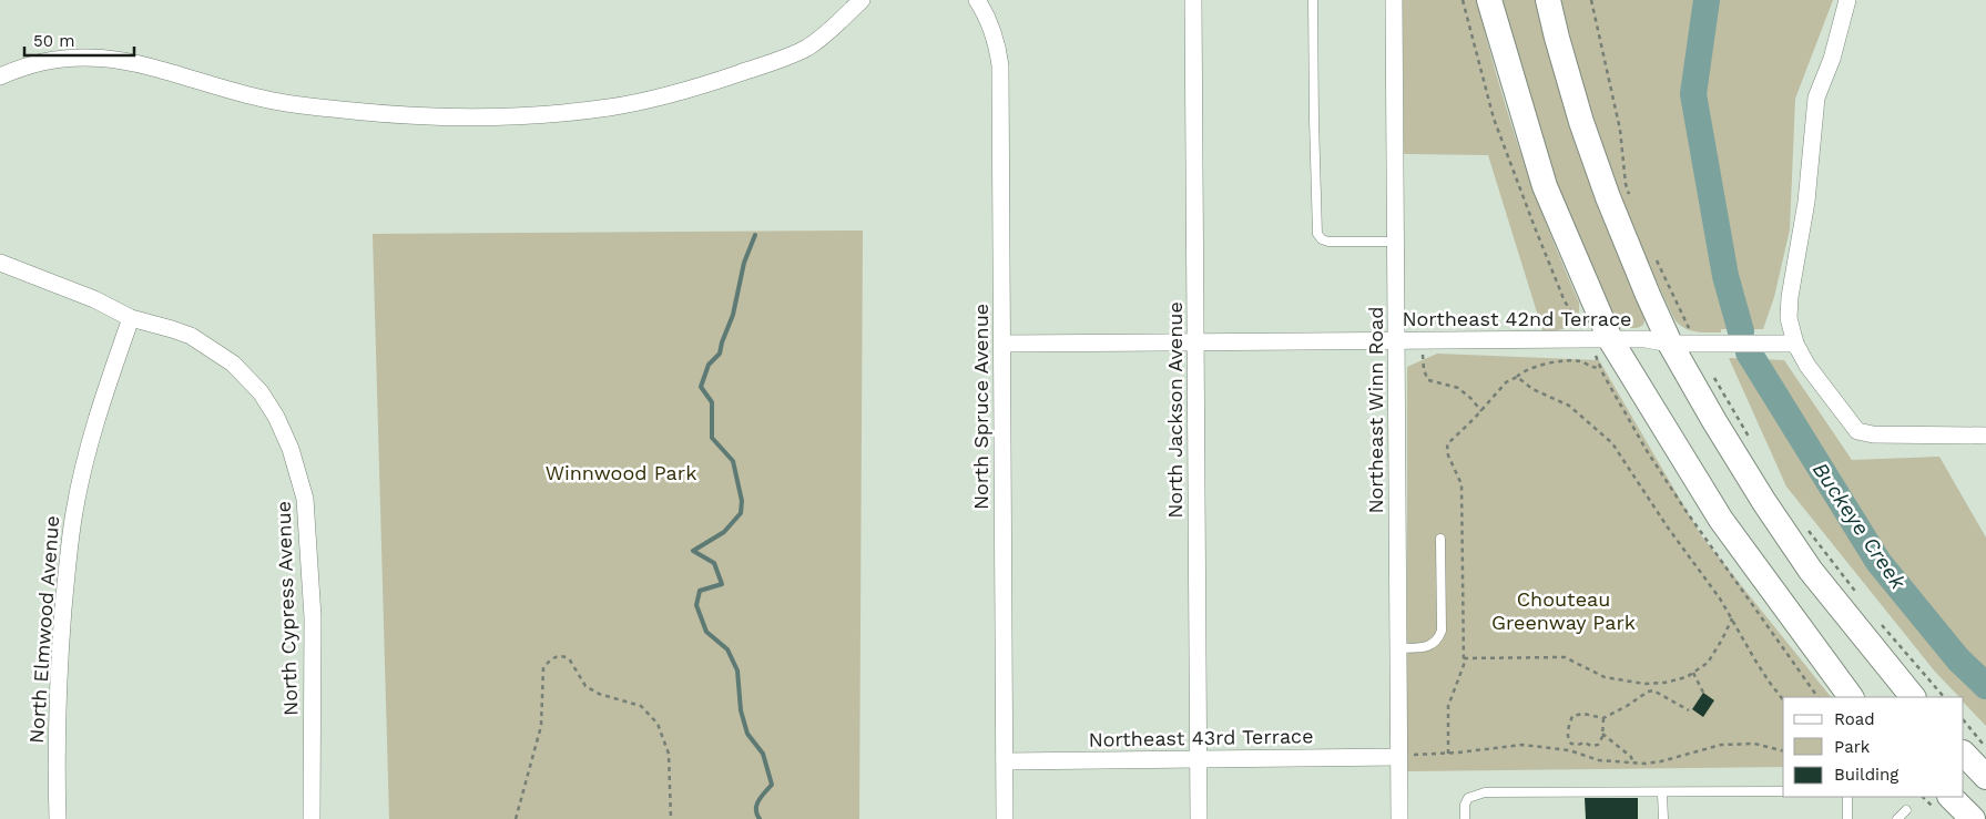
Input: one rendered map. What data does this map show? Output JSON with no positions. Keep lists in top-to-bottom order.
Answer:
{
  "streets": {
    "street": [
      "Northeast 42nd Terrace",
      "North Spruce Avenue",
      "North Jackson Avenue",
      "Northeast Winn Road",
      "North Cypress Avenue",
      "North Elmwood Avenue",
      "Northeast 43rd Terrace"
    ]
  },
  "crossings": [
    ["Northeast 42nd Terrace", "North Spruce Avenue"],
    ["Northeast 42nd Terrace", "North Jackson Avenue"],
    ["Northeast 42nd Terrace", "Northeast Winn Road"],
    ["North Spruce Avenue", "Northeast 43rd Terrace"],
    ["North Jackson Avenue", "Northeast 43rd Terrace"],
    ["Northeast Winn Road", "Northeast 43rd Terrace"],
    ["North Cypress Avenue", "North Elmwood Avenue"]
  ],
  "water": ["Buckeye Creek"],
  "parks": ["Winnwood Park", "Chouteau Greenway Park"],
  "legend": ["Road", "Park", "Building"],
  "scale_bar": "50 m"
}
